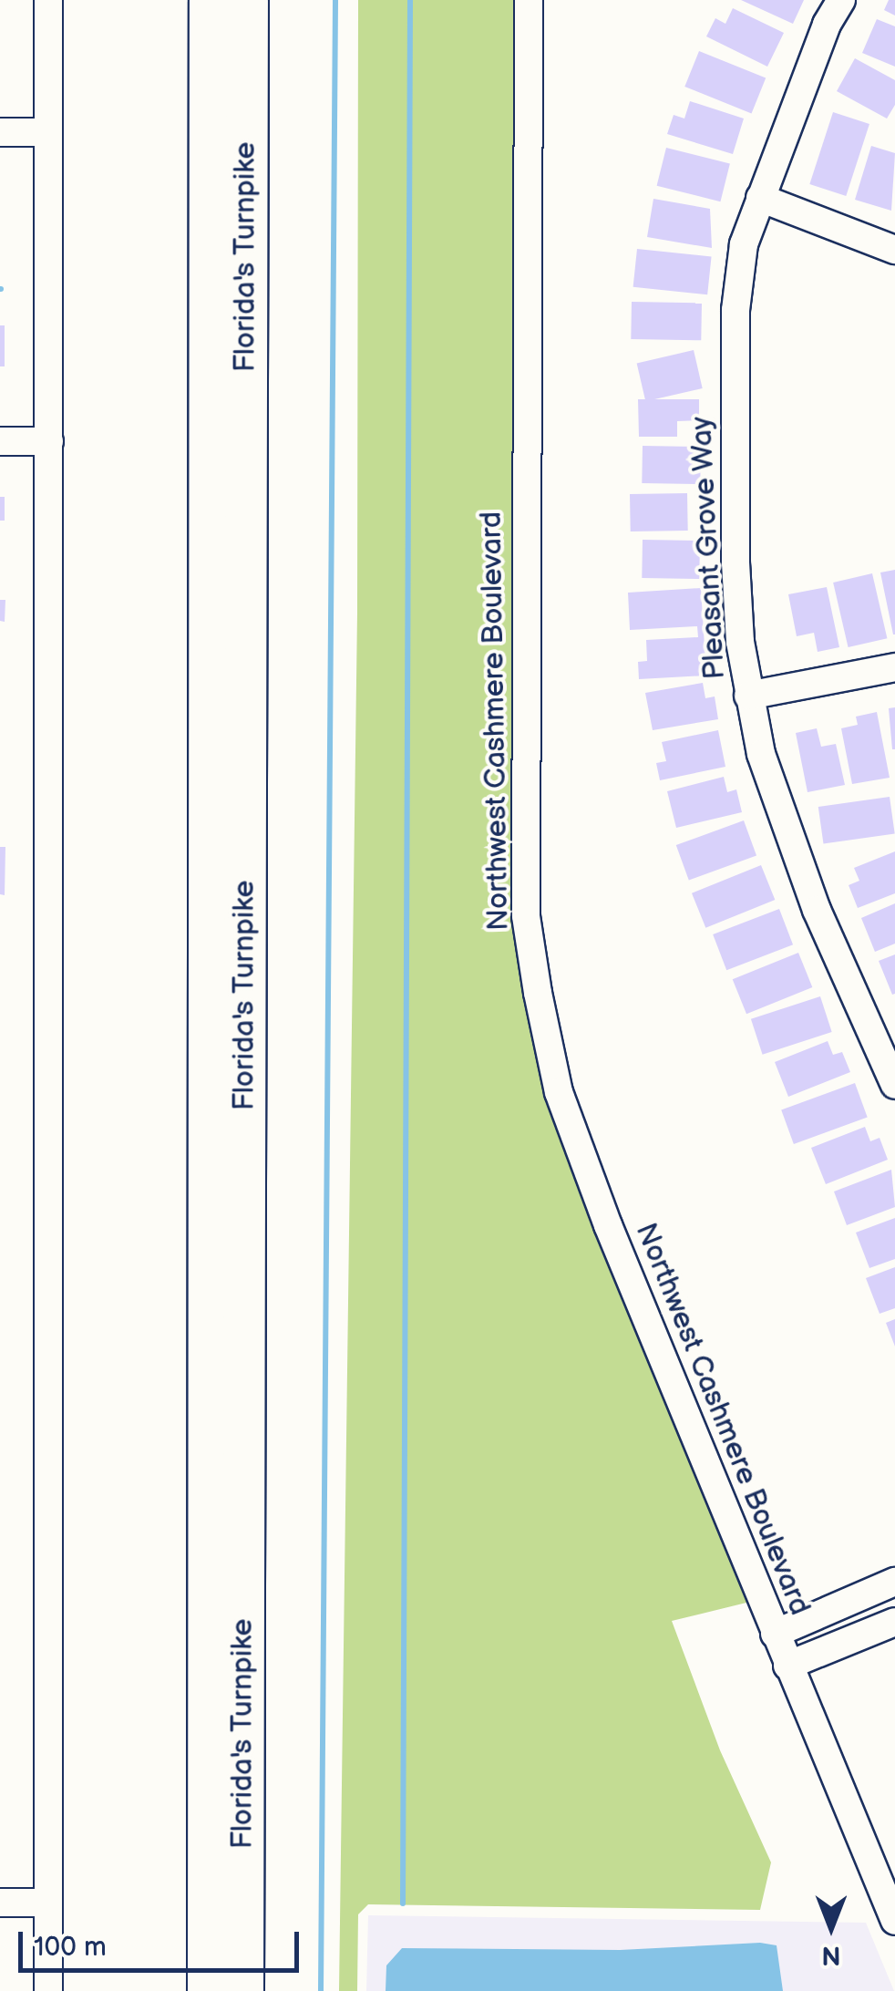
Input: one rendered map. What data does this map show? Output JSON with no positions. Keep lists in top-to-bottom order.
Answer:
{
  "streets": {
    "highway": ["Florida's Turnpike"],
    "street": ["Pleasant Grove Way", "Northwest Cashmere Boulevard"]
  },
  "scale_bar": "100 m",
  "north": "bottom"
}
